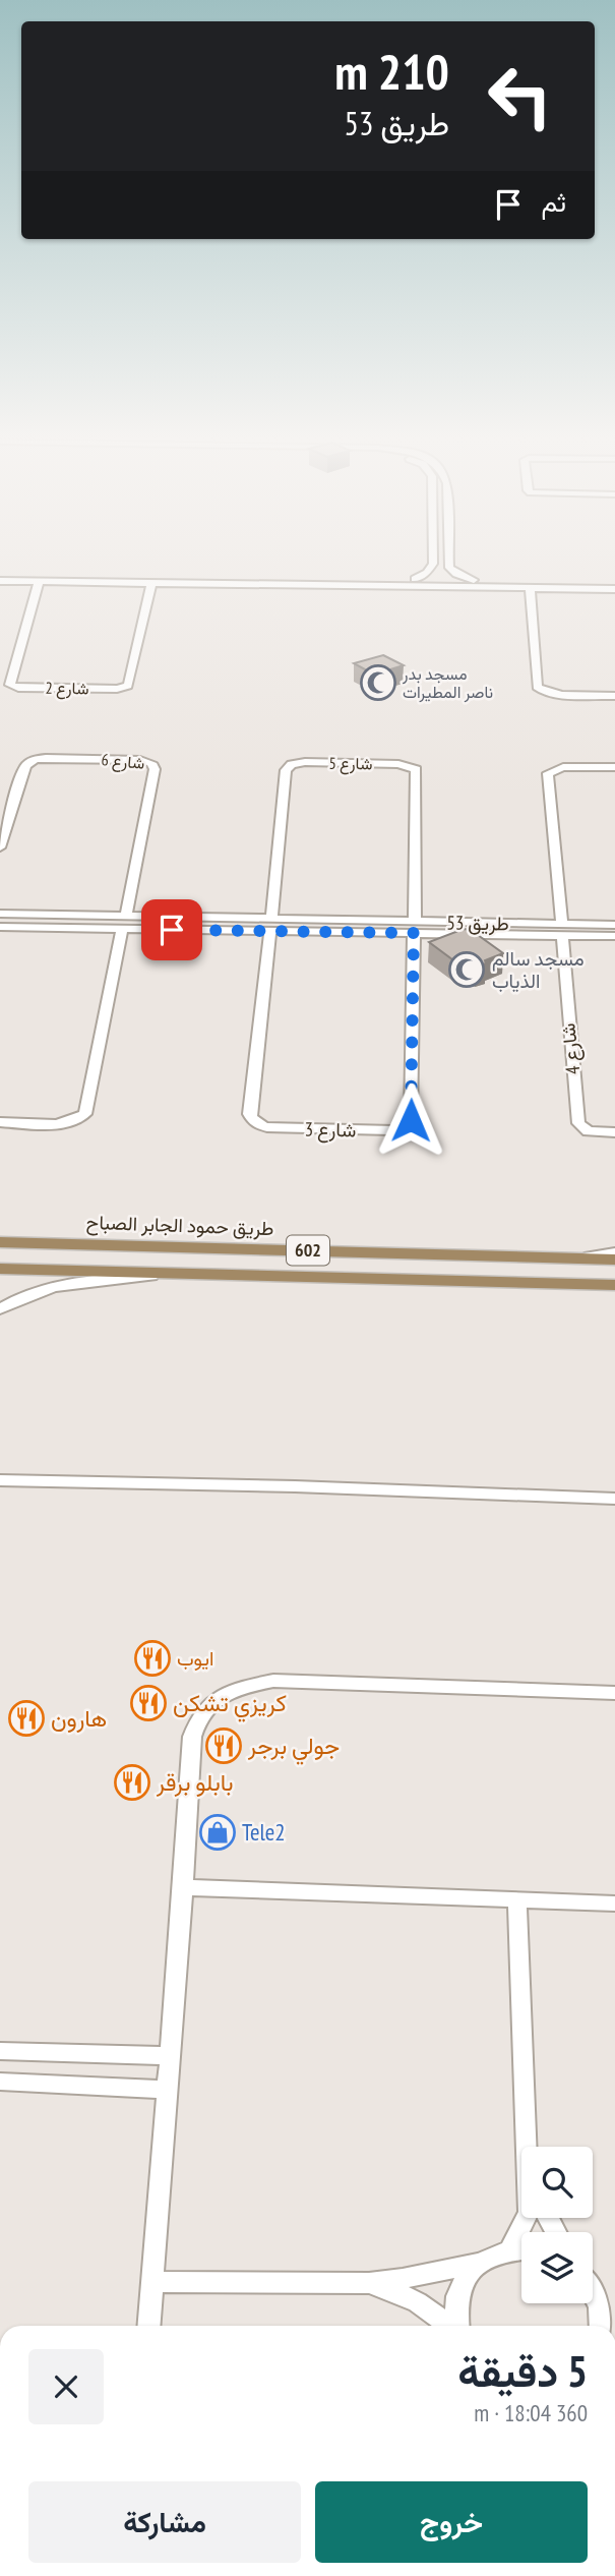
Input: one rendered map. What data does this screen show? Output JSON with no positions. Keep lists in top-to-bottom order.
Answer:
{
  "streets": {
    "main road": ["طريق حمود الجابر الصباح", "602"],
    "street": [
      "شارع 2",
      "شارع 6",
      "شارع 5",
      "طريق 53",
      "شارع 4",
      "شارع 3"
    ]
  },
  "crossings": [
    ["شارع 6", "طريق 53"],
    ["شارع 5", "طريق 53"],
    ["شارع 5", "شارع 3"],
    ["طريق 53", "شارع 4"],
    ["طريق 53", "شارع 3"]
  ],
  "places": {
    "mosque": ["مسجد بدر ناصر المطيرات", "مسجد سالم الذياب"],
    "restaurant": [
      "ايوب",
      "كريزي تشكن",
      "هارون",
      "جولي برجر",
      "بابلو برقر"
    ],
    "shop": ["Tele2"]
  },
  "page": {
    "turn": ["210 m", "طريق 53"],
    "then": "ثم",
    "heading": ["5 دقيقة", "360 m · 18:04"],
    "buttons": ["خروج", "مشاركة"]
  }
}
